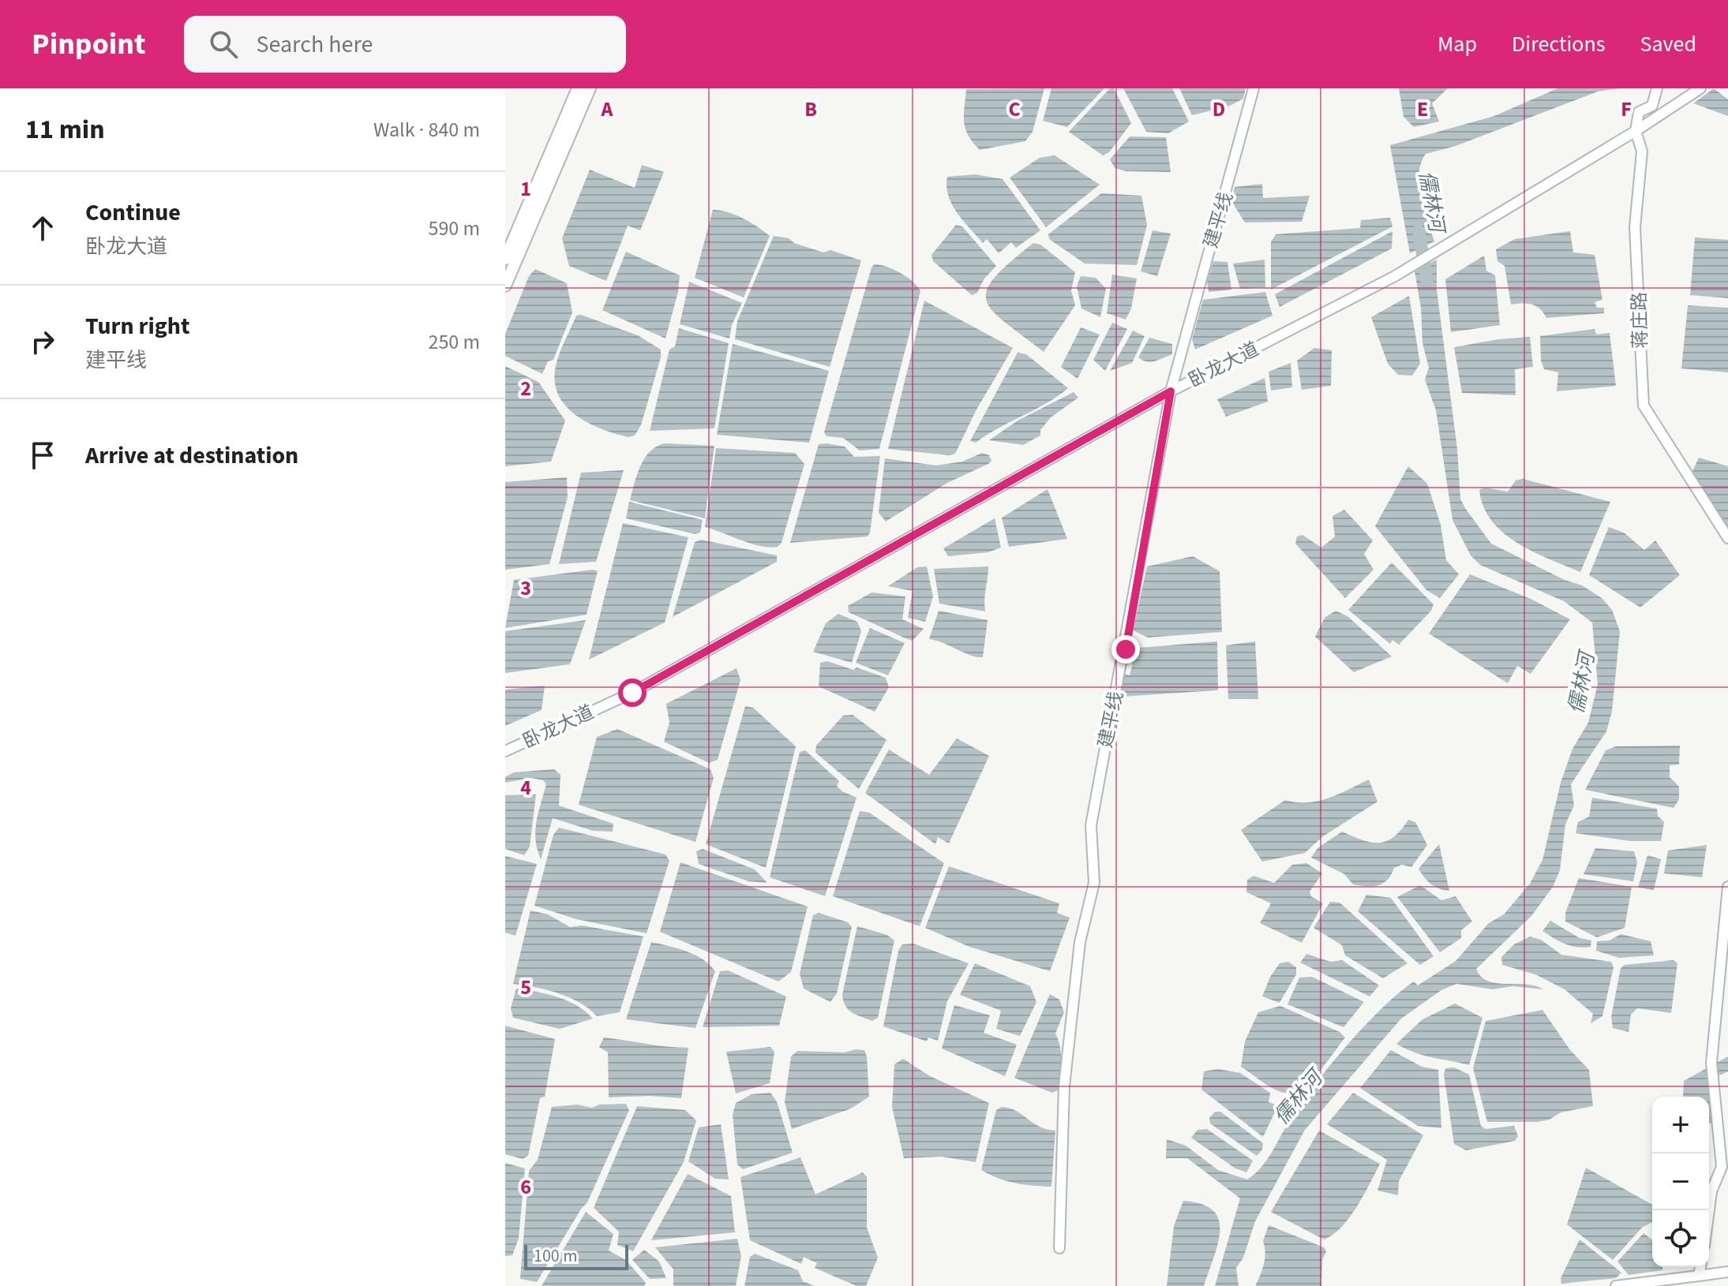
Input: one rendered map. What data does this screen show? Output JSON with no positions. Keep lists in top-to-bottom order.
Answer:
{
  "streets": {
    "street": ["建平线", "蒋庄路", "卧龙大道"]
  },
  "crossings": [
    ["建平线", "卧龙大道"],
    ["蒋庄路", "卧龙大道"]
  ],
  "water": ["儒林河"],
  "scale_bar": "100 m",
  "page": {
    "header": "Pinpoint",
    "search": "Search here",
    "nav": ["Map", "Directions", "Saved"],
    "heading": ["11 min", "Walk · 840 m"],
    "list": [
      ["Continue", "卧龙大道", "590 m"],
      ["Turn right", "建平线", "250 m"],
      "Arrive at destination"
    ],
    "map_buttons": ["+", "−"],
    "scale": "100 m"
  },
  "grid": {
    "columns": [
      "A",
      "B",
      "C",
      "D",
      "E",
      "F"
    ],
    "rows": [
      "1",
      "2",
      "3",
      "4",
      "5",
      "6"
    ]
  }
}
